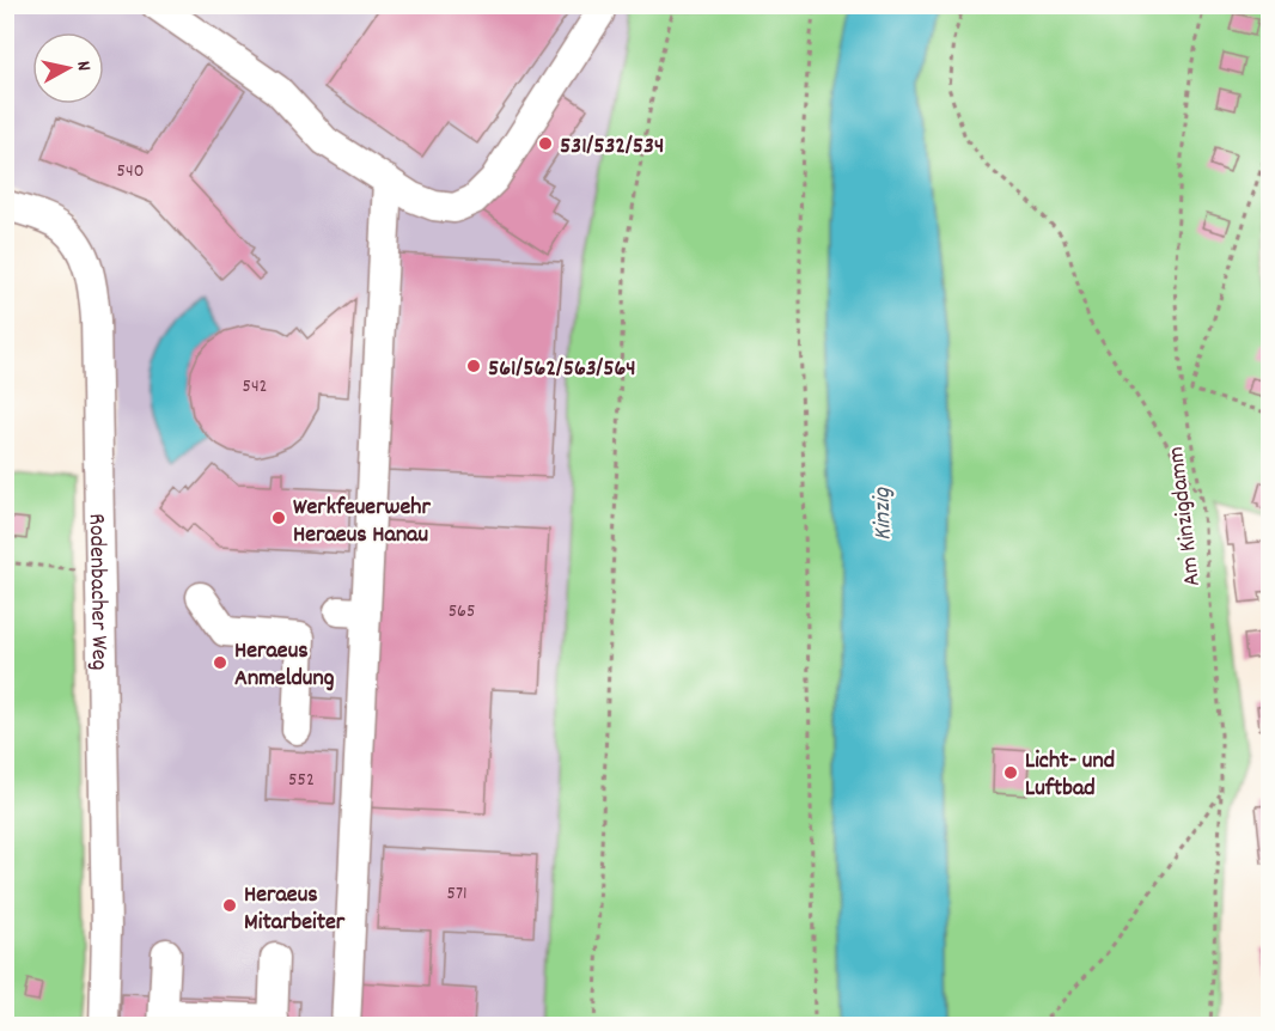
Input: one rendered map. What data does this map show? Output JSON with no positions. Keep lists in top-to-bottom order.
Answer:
{
  "streets": {
    "street": ["Rodenbacher Weg"],
    "path": ["Am Kinzigdamm"]
  },
  "water": ["Kinzig"],
  "places": [
    "531/532/534",
    "561/562/563/564",
    "Werkfeuerwehr Heraeus Hanau",
    "Heraeus Anmeldung",
    "Licht- und Luftbad",
    "Heraeus Mitarbeiter"
  ],
  "house_numbers": [
    "540",
    "542",
    "565",
    "552",
    "571"
  ],
  "north": "right"
}
